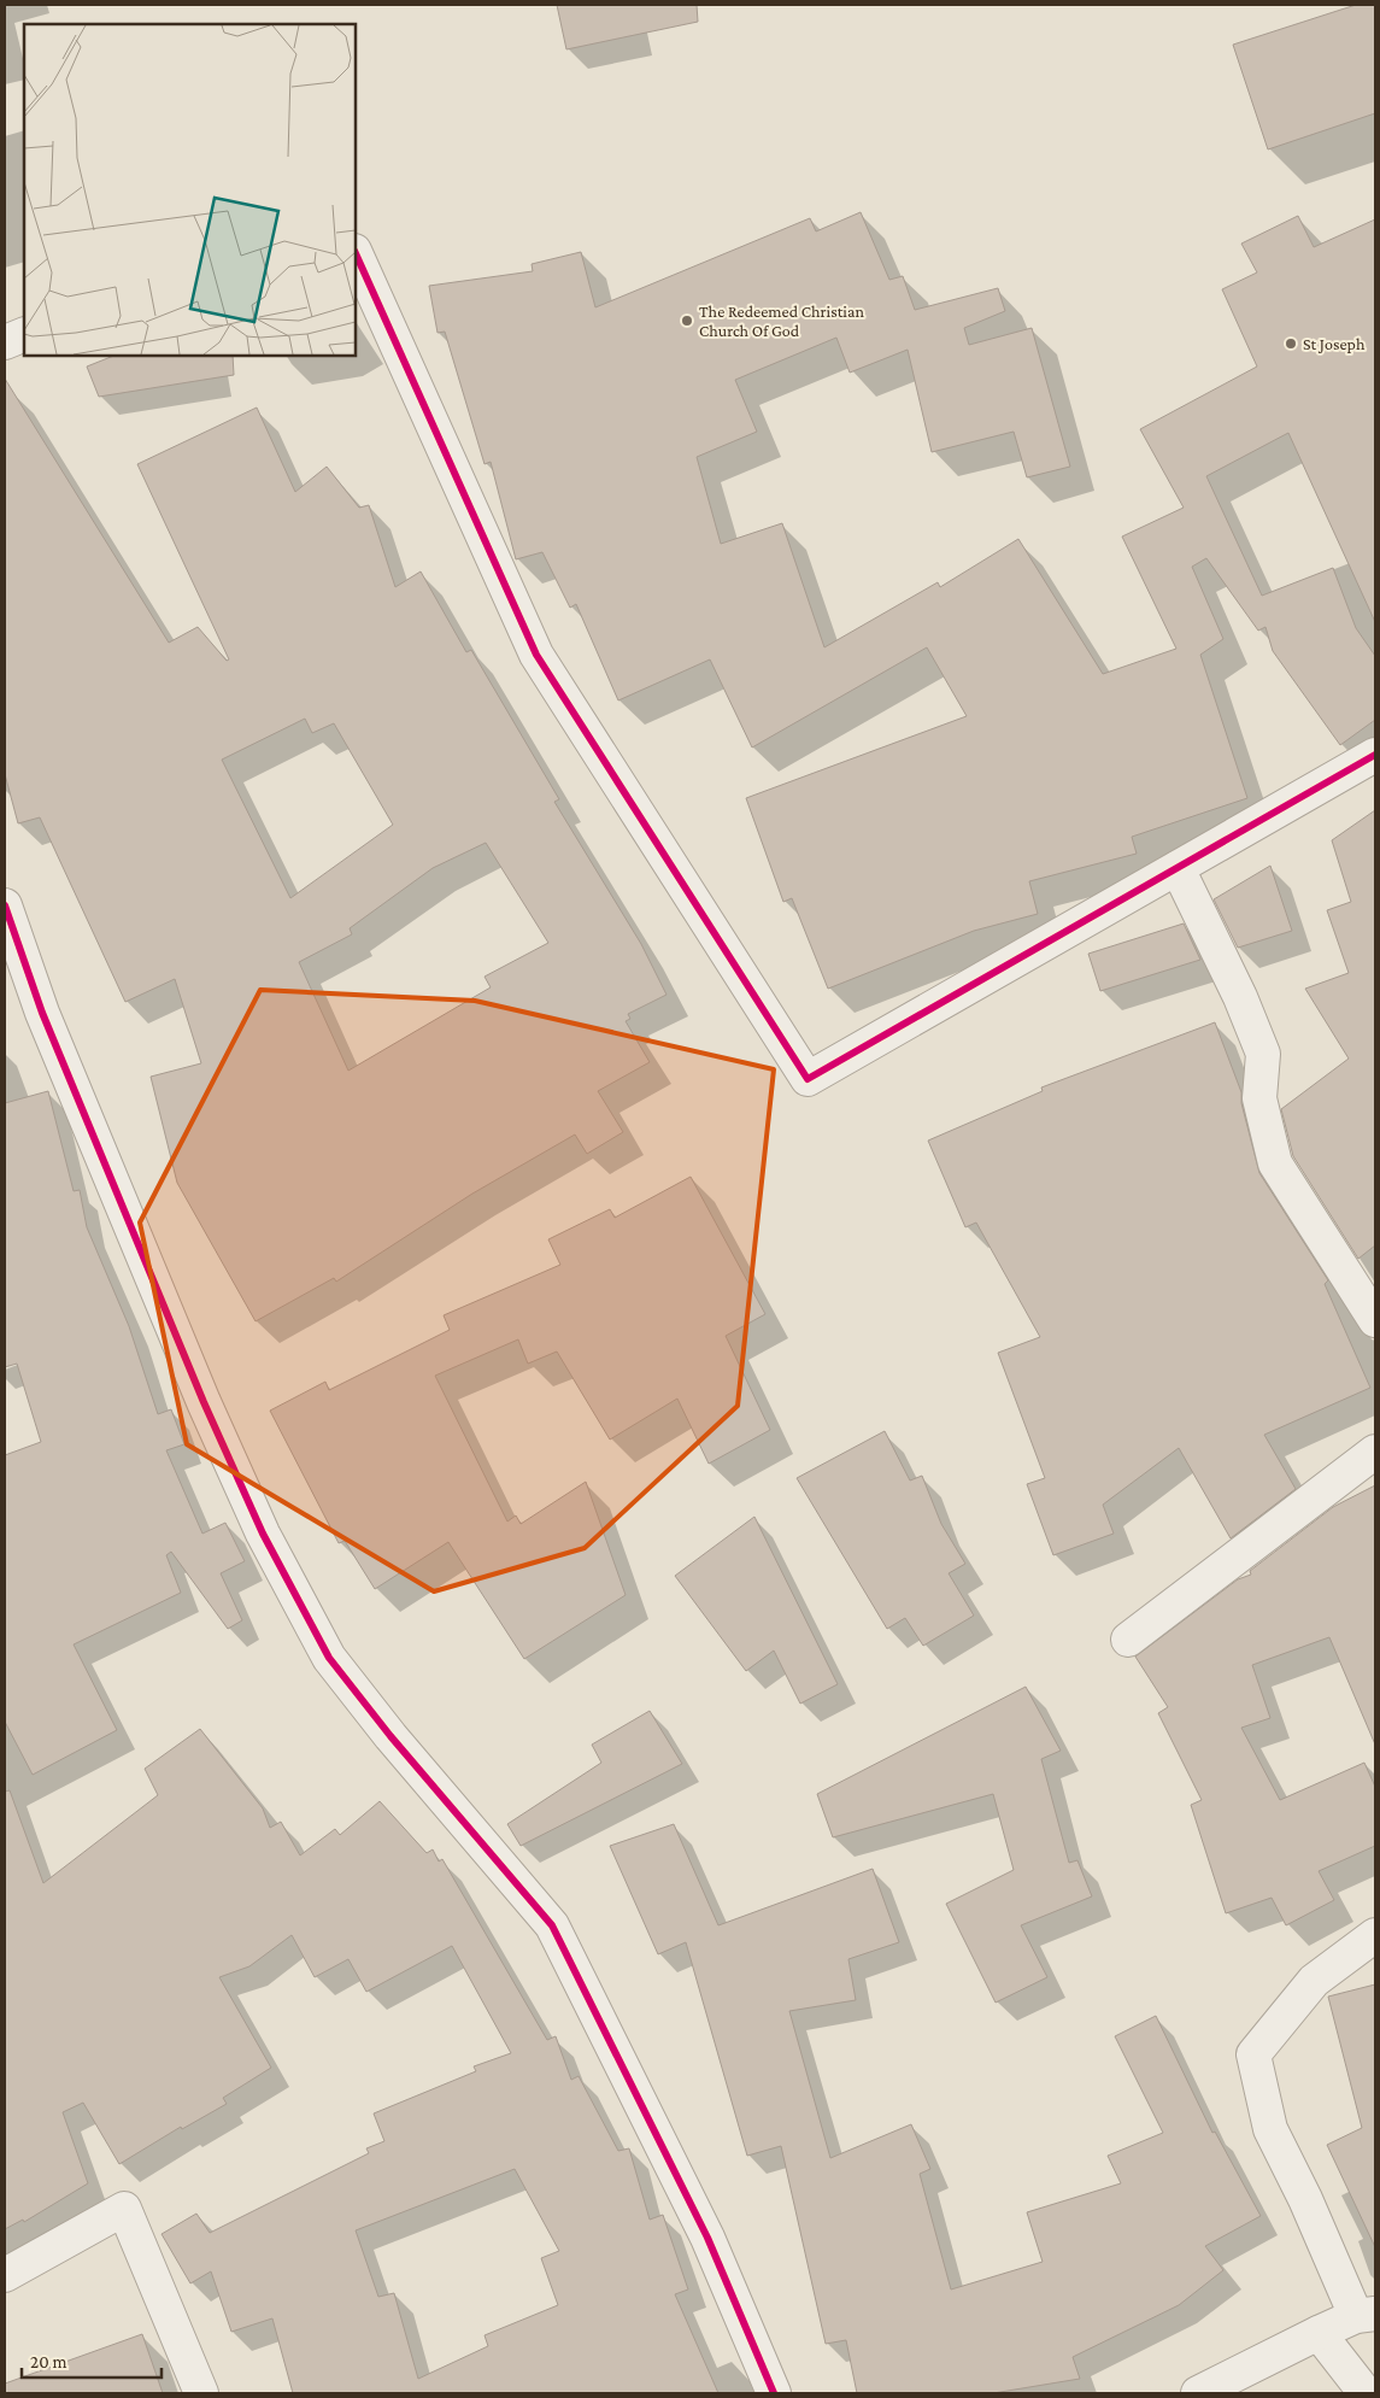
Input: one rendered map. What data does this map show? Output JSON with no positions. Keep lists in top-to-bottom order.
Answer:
{
  "places": ["The Redeemed Christian Church Of God", "St Joseph"],
  "scale_bar": "20 m"
}
